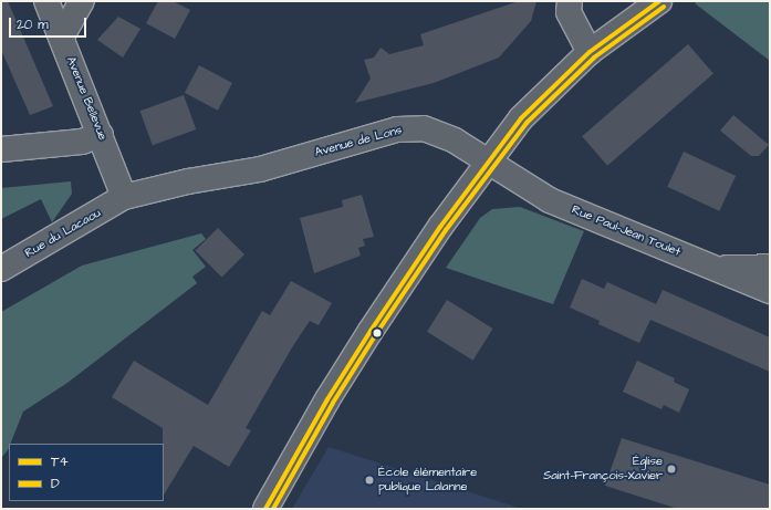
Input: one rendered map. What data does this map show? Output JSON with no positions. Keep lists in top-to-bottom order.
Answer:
{
  "streets": {
    "street": [
      "Avenue Bellevue",
      "Avenue de Lons",
      "Rue Paul-Jean Toulet",
      "Rue du Lacaou"
    ]
  },
  "crossings": [
    ["Avenue Bellevue", "Avenue de Lons"],
    ["Avenue Bellevue", "Rue du Lacaou"],
    ["Avenue de Lons", "Rue Paul-Jean Toulet"],
    ["Avenue de Lons", "Rue du Lacaou"]
  ],
  "places": ["Église Saint-François-Xavier", "École élémentaire publique Lalanne"],
  "lines": ["transit line T4", "transit line D"],
  "legend": ["T4", "D"],
  "scale_bar": "20 m"
}
